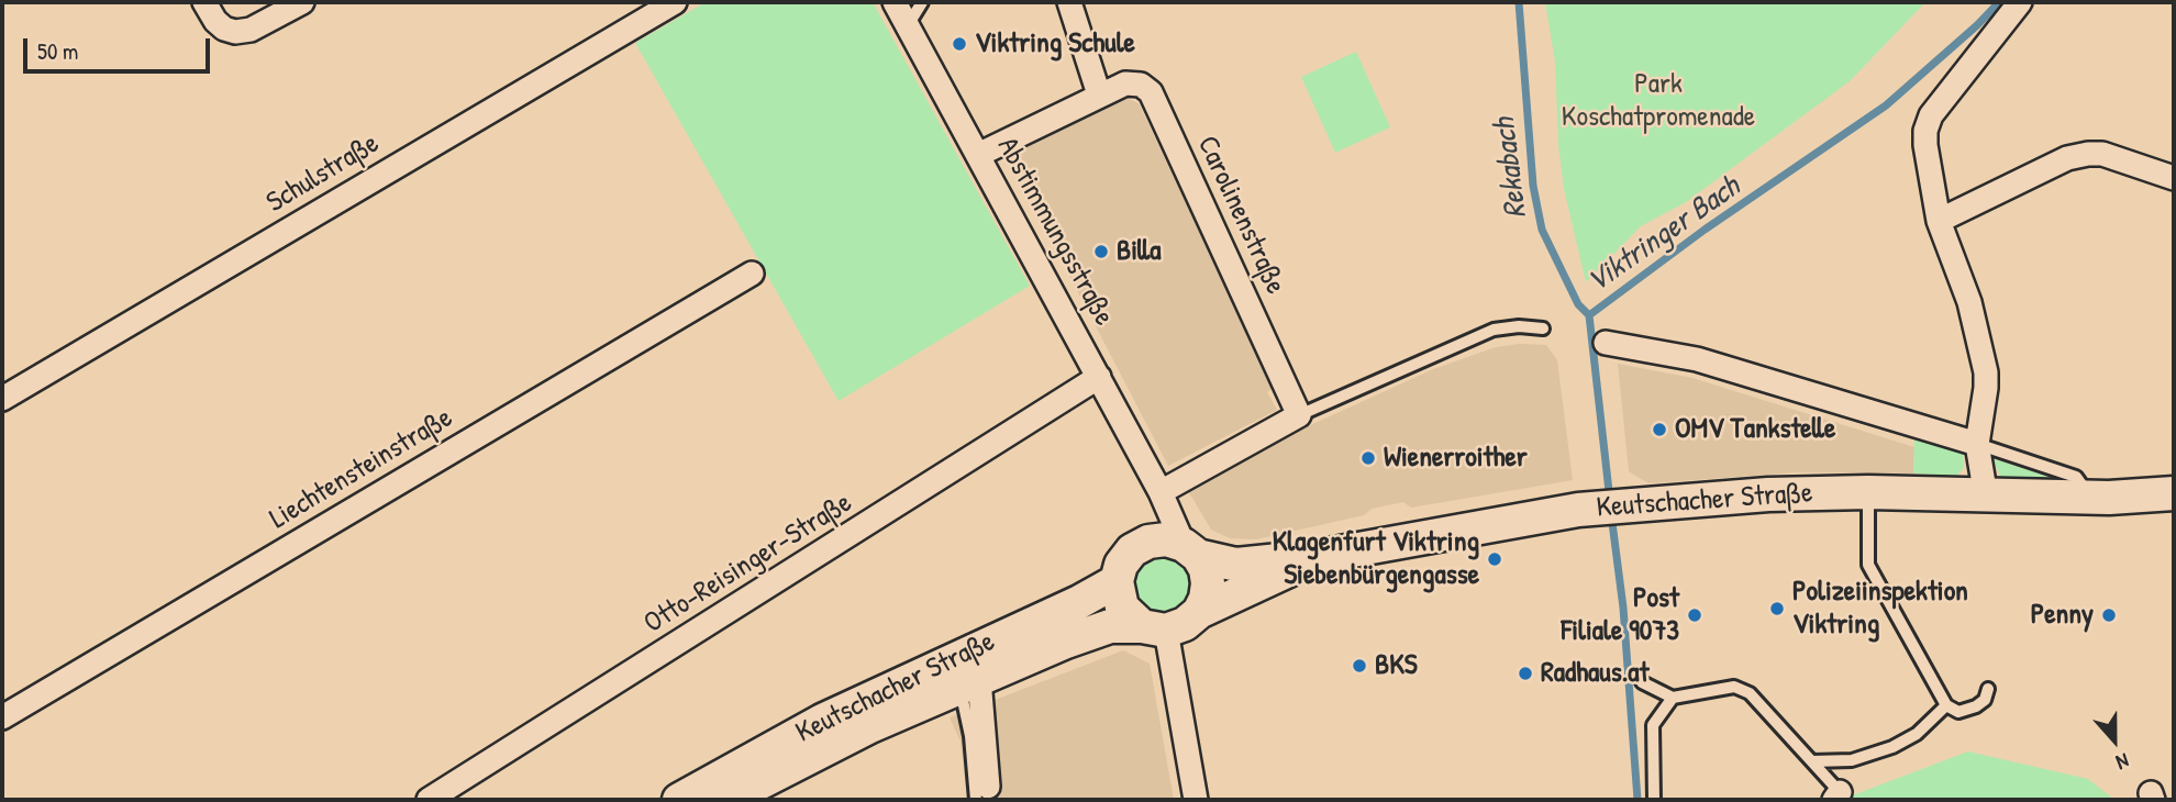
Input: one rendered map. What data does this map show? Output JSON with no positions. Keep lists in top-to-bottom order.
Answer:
{
  "streets": {
    "main road": ["Keutschacher Straße"],
    "street": [
      "Schulstraße",
      "Carolinenstraße",
      "Abstimmungsstraße",
      "Liechtensteinstraße",
      "Otto-Reisinger-Straße"
    ]
  },
  "crossings": [
    ["Carolinenstraße", "Abstimmungsstraße"],
    ["Abstimmungsstraße", "Keutschacher Straße"],
    ["Abstimmungsstraße", "Otto-Reisinger-Straße"]
  ],
  "water": ["Rekabach", "Viktringer Bach"],
  "parks": ["Park Koschatpromenade"],
  "places": [
    "Viktring Schule",
    "Billa",
    "OMV Tankstelle",
    "Wienerroither",
    "Klagenfurt Viktring Siebenbürgengasse",
    "Polizeiinspektion Viktring",
    "Post Filiale 9073",
    "Penny",
    "BKS",
    "Radhaus.at"
  ],
  "scale_bar": "50 m",
  "north": "bottom"
}
